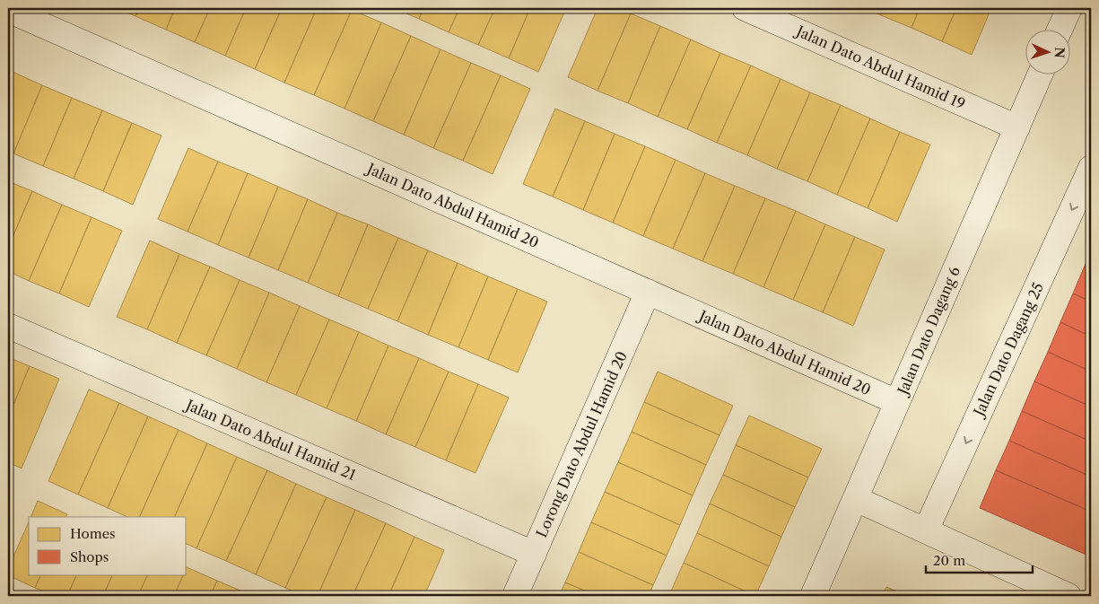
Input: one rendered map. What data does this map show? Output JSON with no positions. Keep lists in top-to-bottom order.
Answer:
{
  "streets": {
    "street": [
      "Jalan Dato Abdul Hamid 19",
      "Jalan Dato Abdul Hamid 20",
      "Jalan Dato Dagang 6",
      "Jalan Dato Dagang 25",
      "Jalan Dato Abdul Hamid 21",
      "Lorong Dato Abdul Hamid 20"
    ]
  },
  "crossings": [
    ["Jalan Dato Abdul Hamid 19", "Jalan Dato Dagang 6"],
    ["Jalan Dato Abdul Hamid 20", "Jalan Dato Dagang 6"],
    ["Jalan Dato Abdul Hamid 20", "Lorong Dato Abdul Hamid 20"],
    ["Jalan Dato Abdul Hamid 21", "Lorong Dato Abdul Hamid 20"]
  ],
  "one_way": ["Jalan Dato Dagang 25"],
  "legend": ["Homes", "Shops"],
  "scale_bar": "20 m",
  "north": "right"
}
